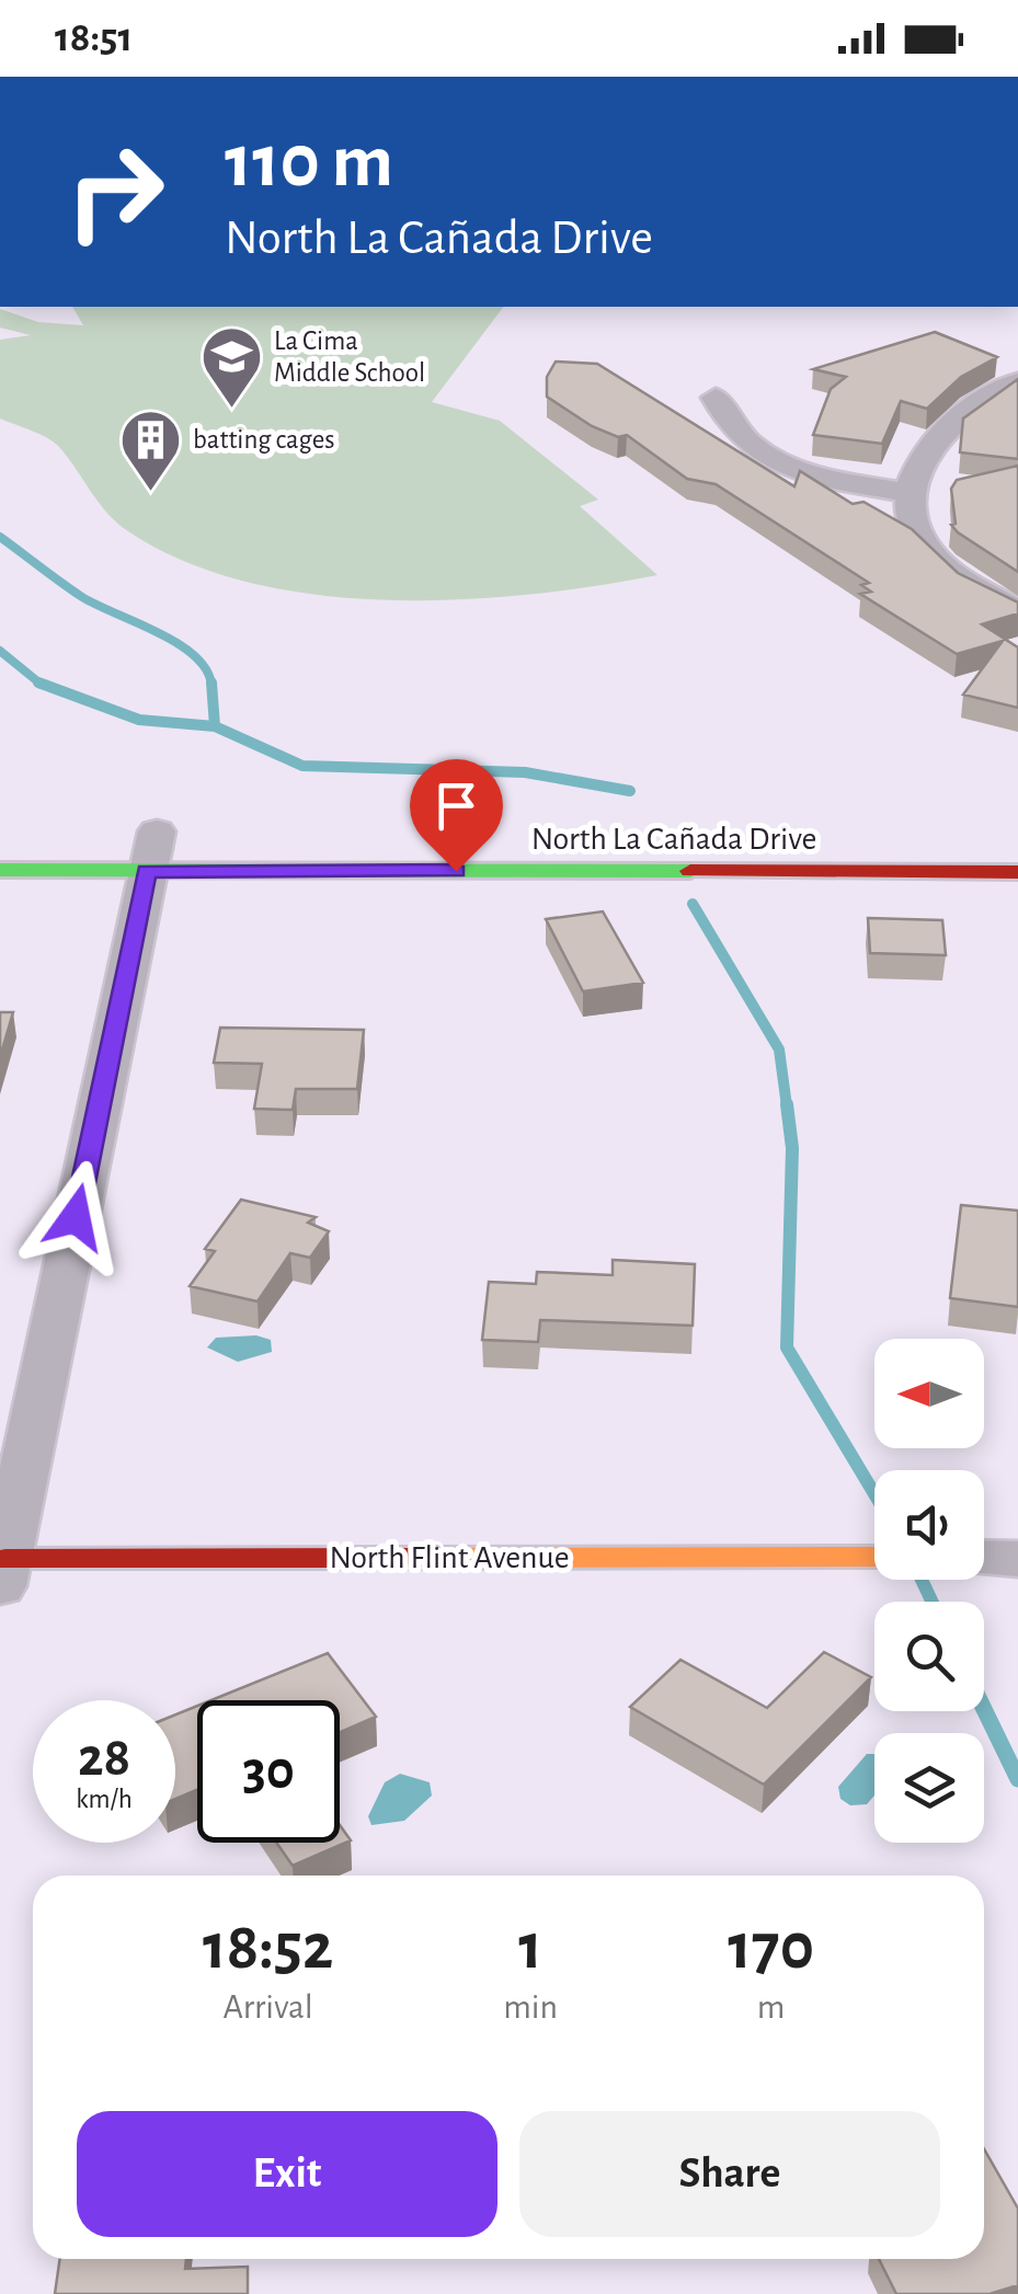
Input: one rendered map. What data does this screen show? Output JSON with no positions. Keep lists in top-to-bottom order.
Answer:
{
  "streets": {
    "main road": ["North La Cañada Drive", "North Flint Avenue"]
  },
  "places": {
    "school or university": ["La Cima Middle School"],
    "building": ["batting cages"]
  },
  "north": "left",
  "page": {
    "status": "18:51",
    "turn": ["110 m", "North La Cañada Drive"],
    "speed": "28 km/h",
    "limit": "30",
    "eta": [
      "18:52",
      "Arrival",
      "1",
      "min",
      "170",
      "m"
    ],
    "buttons": ["Exit", "Share"]
  }
}
